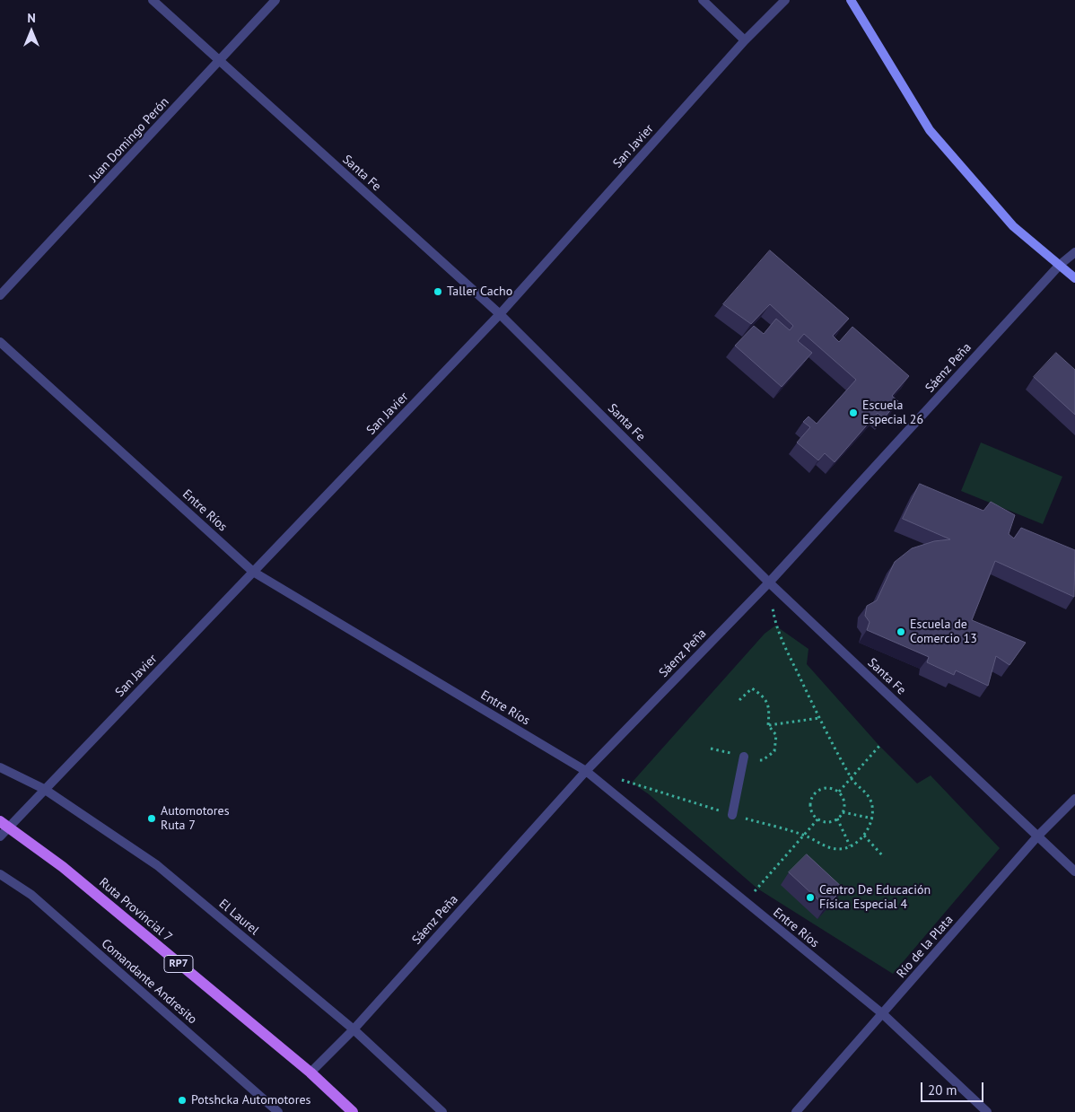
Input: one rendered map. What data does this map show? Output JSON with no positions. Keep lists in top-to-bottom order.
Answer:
{
  "streets": {
    "main road": ["Ruta Provincial 7", "RP7"],
    "street": [
      "Juan Domingo Perón",
      "San Javier",
      "Santa Fe",
      "Sáenz Peña",
      "Entre Ríos",
      "El Laurel",
      "Río de la Plata",
      "Comandante Andresito"
    ]
  },
  "crossings": [
    ["Juan Domingo Perón", "Santa Fe"],
    ["San Javier", "Santa Fe"],
    ["San Javier", "Entre Ríos"],
    ["San Javier", "Ruta Provincial 7"],
    ["San Javier", "El Laurel"],
    ["Santa Fe", "Sáenz Peña"],
    ["Santa Fe", "Río de la Plata"],
    ["Sáenz Peña", "Entre Ríos"],
    ["Sáenz Peña", "Ruta Provincial 7"],
    ["Sáenz Peña", "El Laurel"],
    ["Entre Ríos", "Río de la Plata"]
  ],
  "places": [
    "Taller Cacho",
    "Escuela Especial 26",
    "Escuela de Comercio 13",
    "Automotores Ruta 7",
    "Centro De Educación Física Especial 4",
    "Potshcka Automotores"
  ],
  "scale_bar": "20 m",
  "north": "top"
}
